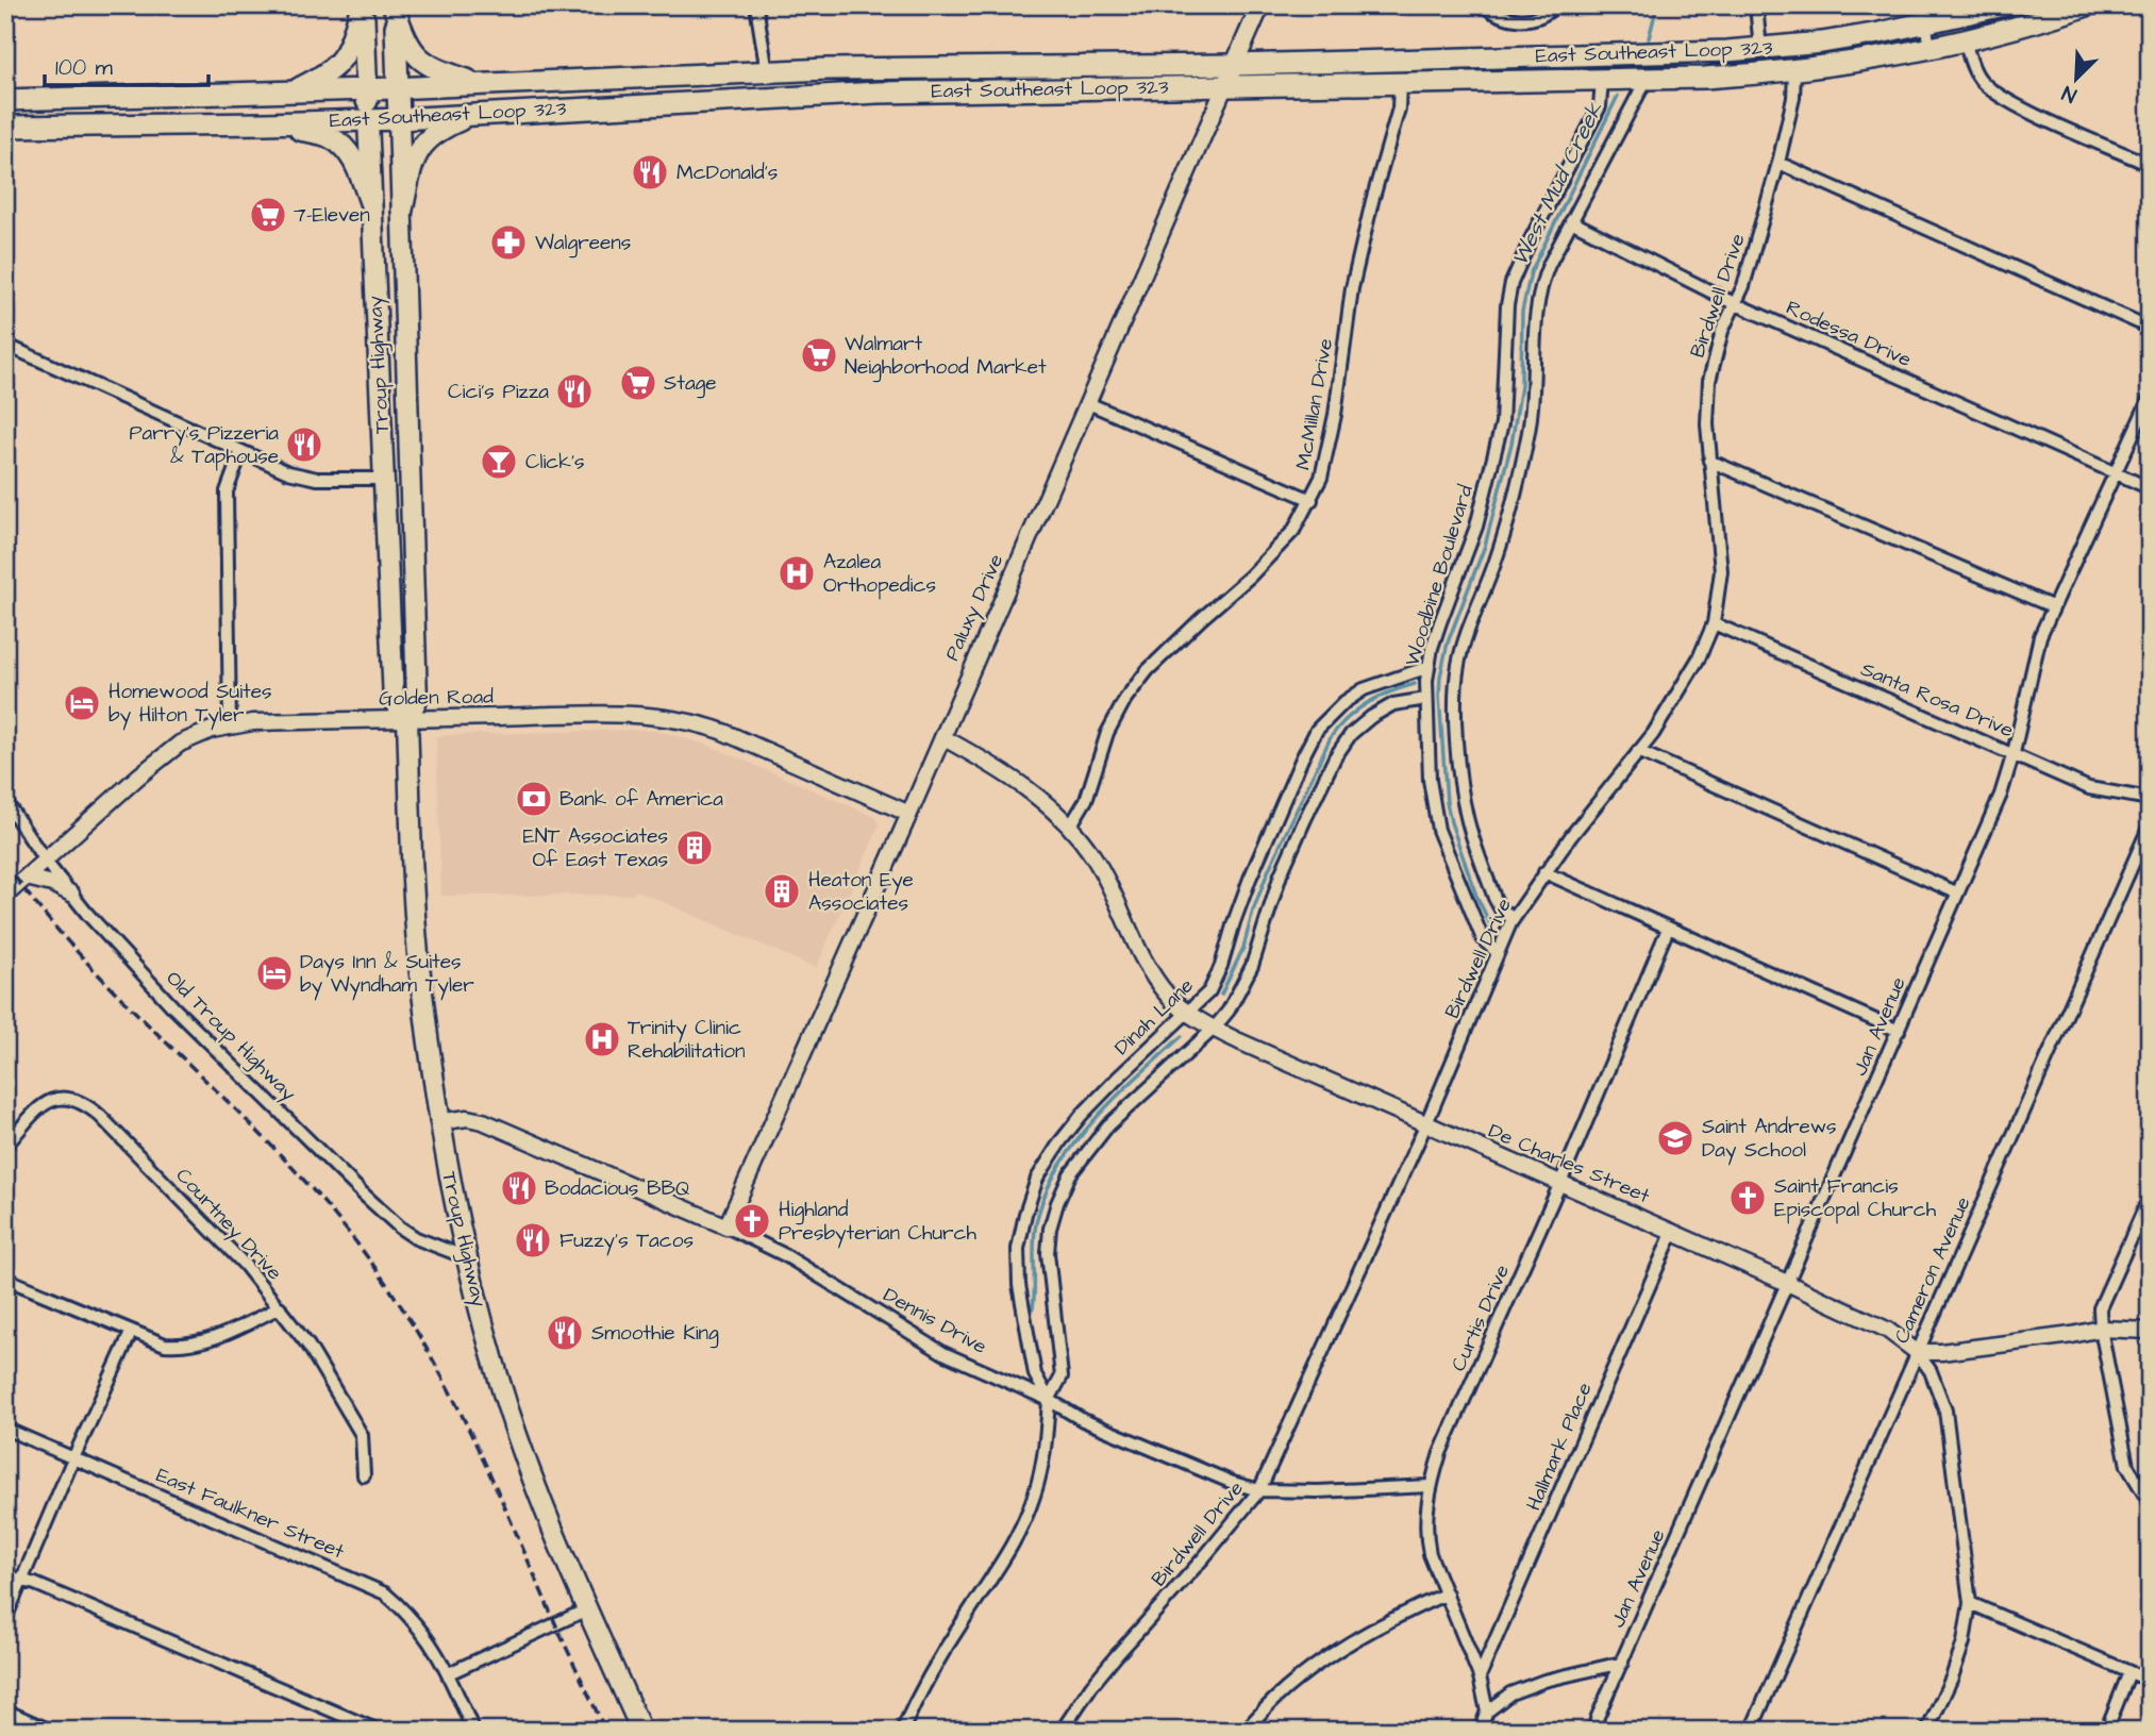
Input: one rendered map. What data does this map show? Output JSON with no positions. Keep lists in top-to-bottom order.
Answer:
{
  "streets": {
    "highway": ["East Southeast Loop 323", "Troup Highway"],
    "main road": ["Paluxy Drive"],
    "street": [
      "Birdwell Drive",
      "Rodessa Drive",
      "McMillan Drive",
      "Woodbine Boulevard",
      "Golden Road",
      "Santa Rosa Drive",
      "Dinah Lane",
      "Jan Avenue",
      "Old Troup Highway",
      "De Charles Street",
      "Courtney Drive",
      "Cameron Avenue",
      "Curtis Drive",
      "Dennis Drive",
      "Hallmark Place",
      "East Faulkner Street"
    ]
  },
  "crossings": [
    ["East Southeast Loop 323", "Birdwell Drive"],
    ["East Southeast Loop 323", "Troup Highway"],
    ["East Southeast Loop 323", "McMillan Drive"],
    ["East Southeast Loop 323", "Woodbine Boulevard"],
    ["East Southeast Loop 323", "Paluxy Drive"],
    ["Birdwell Drive", "Rodessa Drive"],
    ["Birdwell Drive", "Woodbine Boulevard"],
    ["Birdwell Drive", "Santa Rosa Drive"],
    ["Birdwell Drive", "De Charles Street"],
    ["Birdwell Drive", "Dennis Drive"],
    ["Rodessa Drive", "Jan Avenue"],
    ["Troup Highway", "Golden Road"],
    ["Troup Highway", "Old Troup Highway"],
    ["Troup Highway", "Dennis Drive"],
    ["McMillan Drive", "De Charles Street"],
    ["Woodbine Boulevard", "Dinah Lane"],
    ["Paluxy Drive", "Golden Road"],
    ["Paluxy Drive", "De Charles Street"],
    ["Paluxy Drive", "Dennis Drive"],
    ["Golden Road", "Old Troup Highway"],
    ["Santa Rosa Drive", "Jan Avenue"],
    ["Dinah Lane", "De Charles Street"],
    ["Dinah Lane", "Dennis Drive"],
    ["Jan Avenue", "De Charles Street"],
    ["De Charles Street", "Cameron Avenue"],
    ["De Charles Street", "Curtis Drive"],
    ["De Charles Street", "Hallmark Place"],
    ["Curtis Drive", "Dennis Drive"],
    ["Curtis Drive", "Hallmark Place"]
  ],
  "water": ["West Mud Creek"],
  "places": {
    "restaurant": [
      "McDonald's",
      "Cici's Pizza",
      "Parry's Pizzeria & Taphouse",
      "Bodacious BBQ",
      "Fuzzy's Tacos",
      "Smoothie King"
    ],
    "supermarket": ["7-Eleven", "Walmart Neighborhood Market", "Stage"],
    "pharmacy": ["Walgreens"],
    "bar": ["Click's"],
    "hospital": ["Azalea Orthopedics", "Trinity Clinic Rehabilitation"],
    "hotel": ["Homewood Suites by Hilton Tyler", "Days Inn & Suites by Wyndham Tyler"],
    "bank": ["Bank of America"],
    "building": ["ENT Associates Of East Texas", "Heaton Eye Associates"],
    "school or university": ["Saint Andrews Day School"],
    "church": ["Saint Francis Episcopal Church", "Highland Presbyterian Church"]
  },
  "scale_bar": "100 m",
  "north": "bottom left"
}
